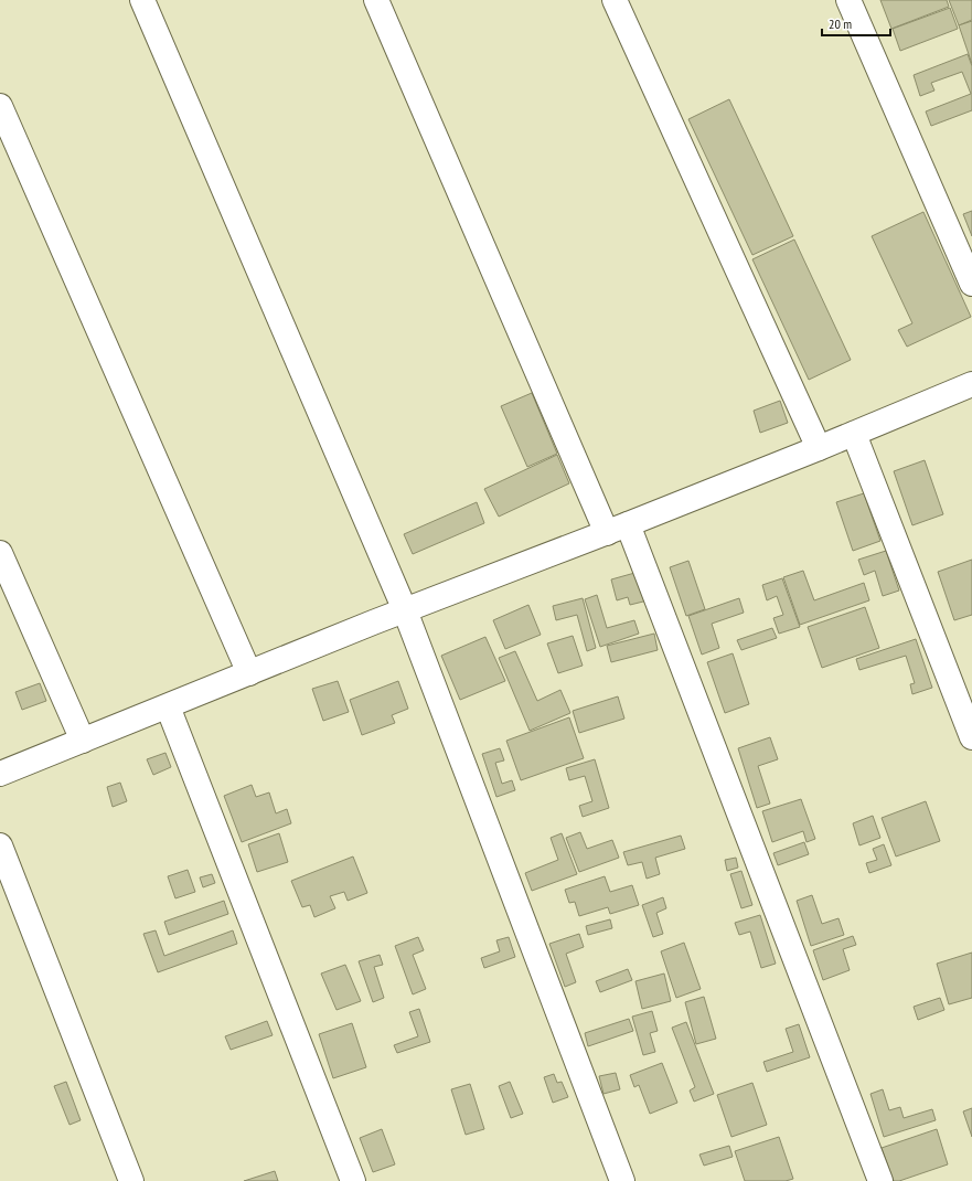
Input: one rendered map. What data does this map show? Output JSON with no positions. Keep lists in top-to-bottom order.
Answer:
{
  "scale_bar": "20 m"
}
